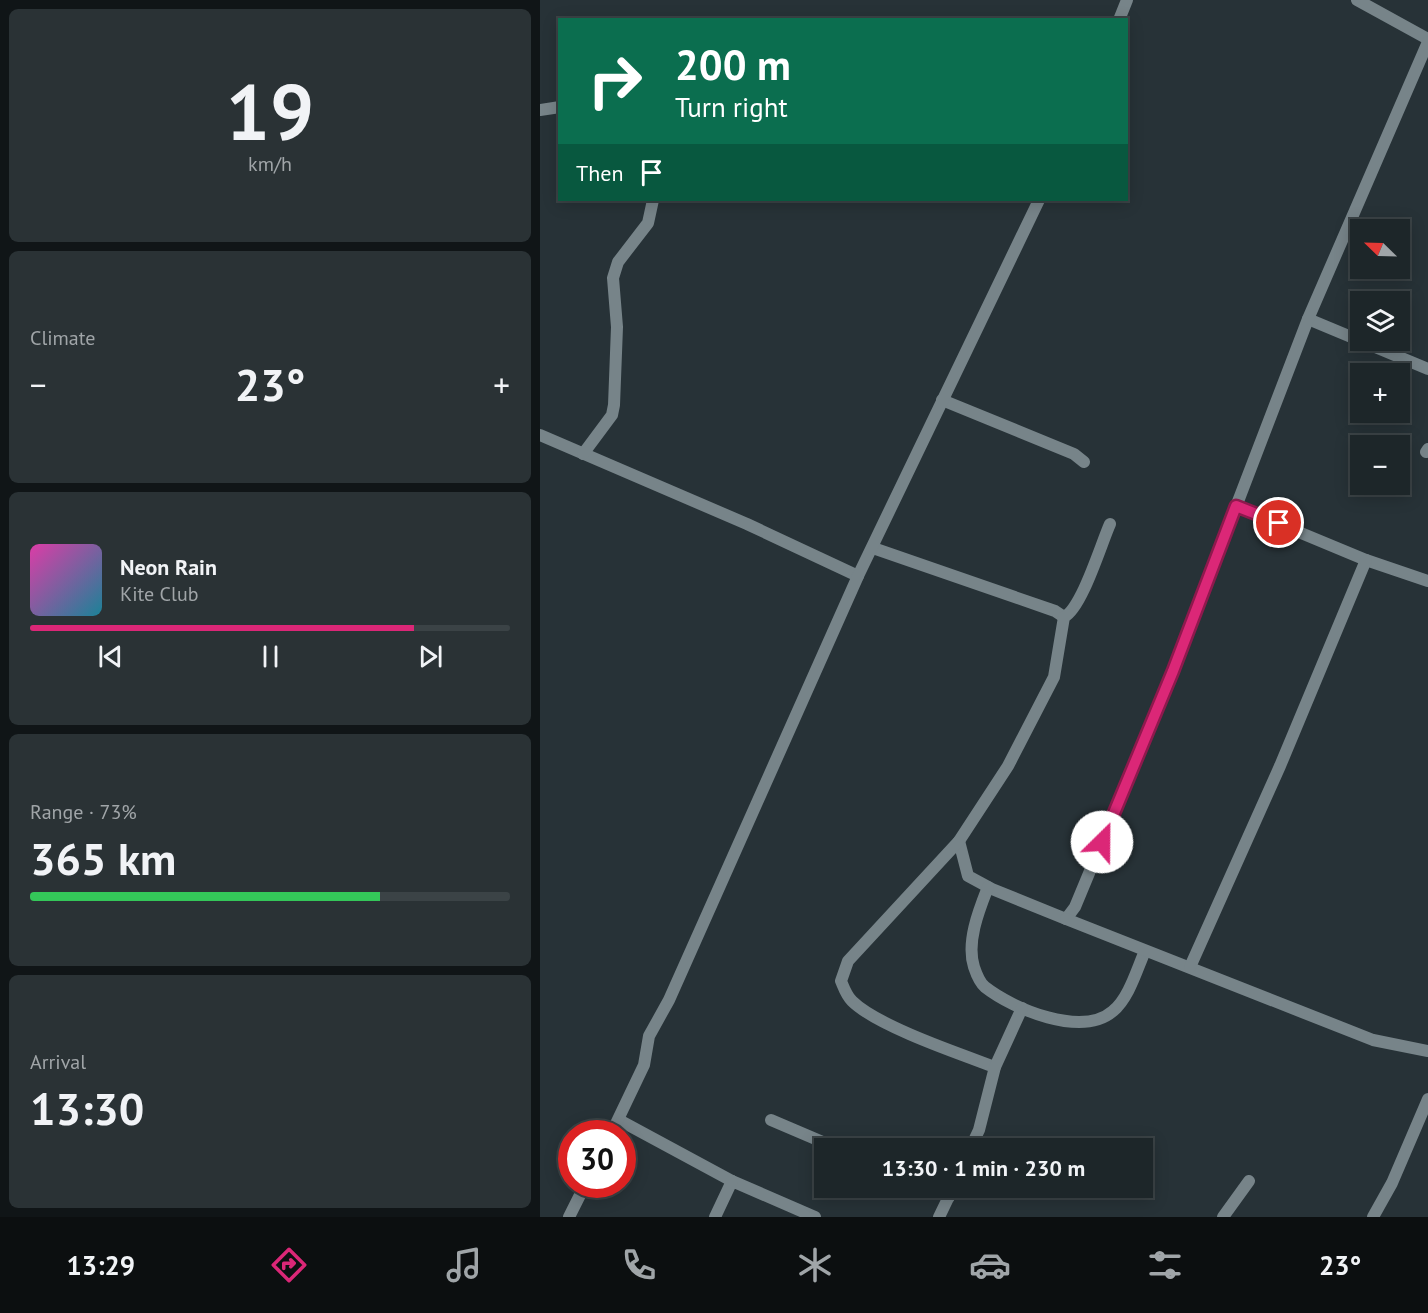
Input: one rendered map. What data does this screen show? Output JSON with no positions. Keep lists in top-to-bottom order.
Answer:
{
  "north": "top left",
  "page": {
    "tile": [
      ["19", "km/h"],
      "Climate",
      ["Range · 73%", "365 km"],
      ["Arrival", "13:30"]
    ],
    "turn": ["200 m", "Turn right"],
    "then": "Then",
    "map_buttons": ["+", "−"],
    "heat": ["−", "23°", "+"],
    "song": ["Neon Rain", "Kite Club"],
    "limit": "30",
    "trip": "13:30 · 1 min · 230 m",
    "tabs": ["13:29", "23°"]
  }
}
